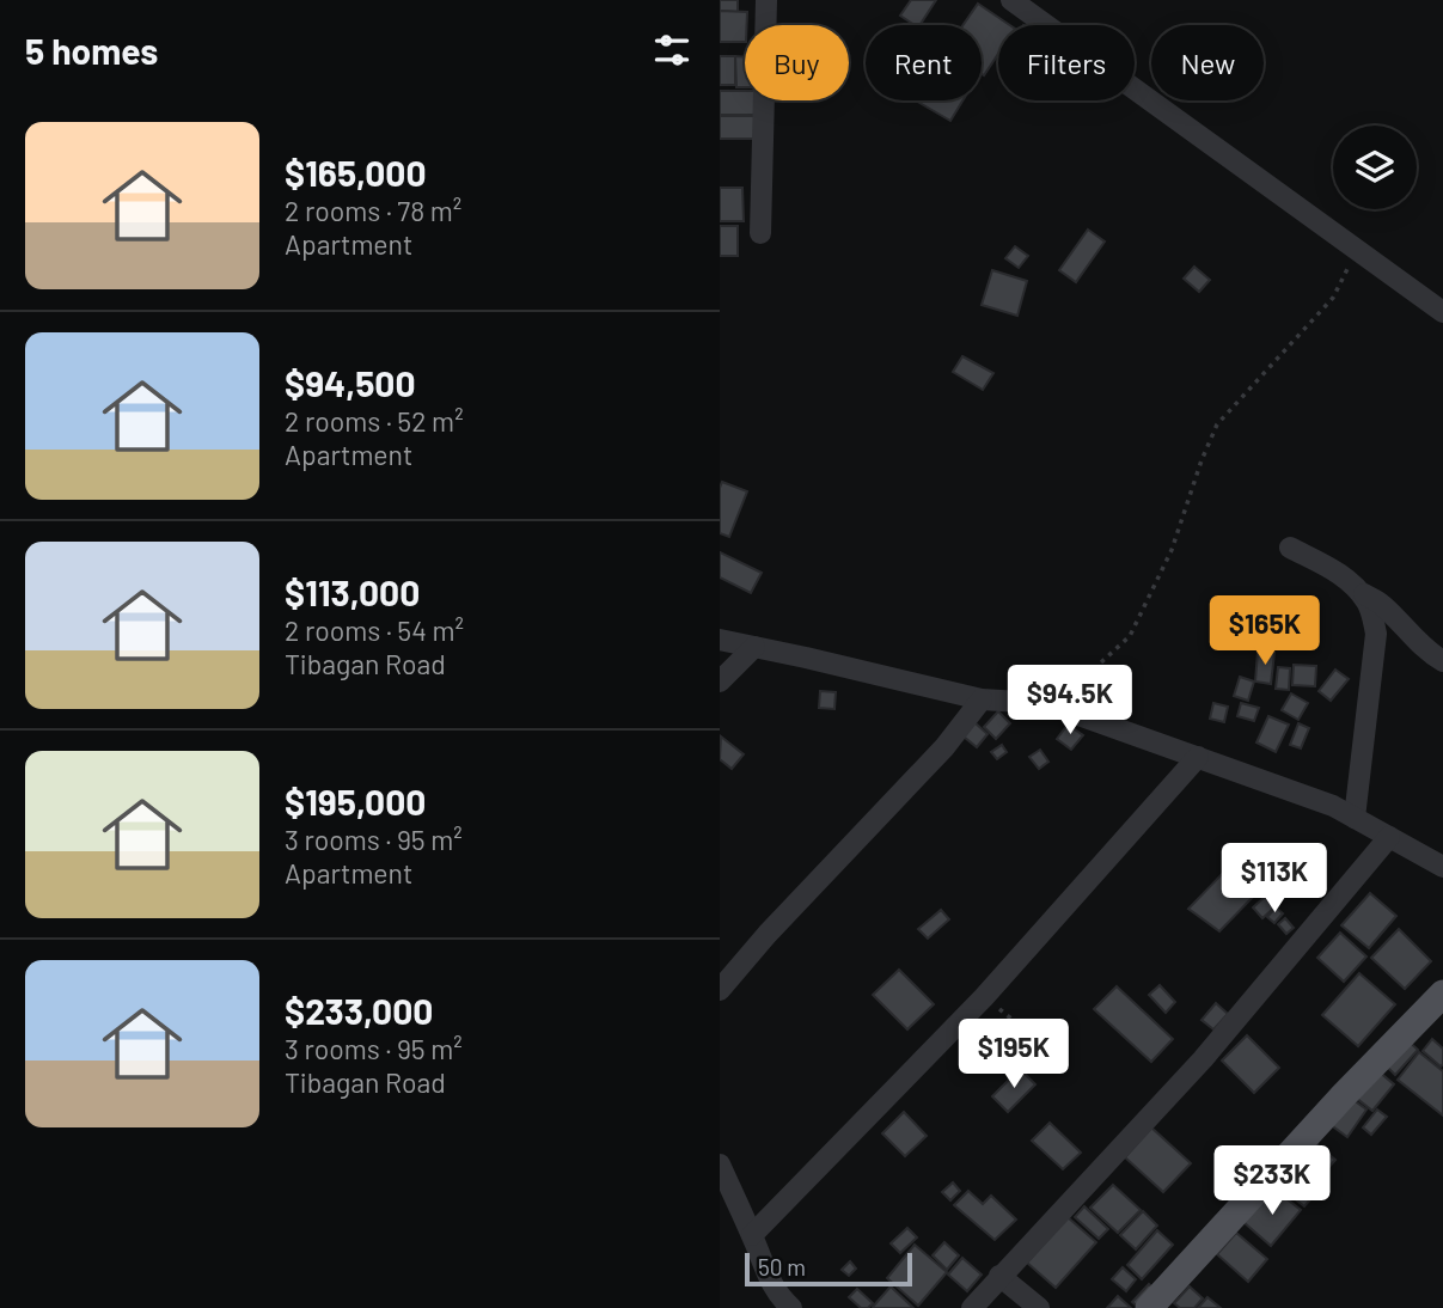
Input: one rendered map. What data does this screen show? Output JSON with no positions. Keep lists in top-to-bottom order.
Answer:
{
  "scale_bar": "50 m",
  "page": {
    "heading": "5 homes",
    "chip": [
      "Buy",
      "Rent",
      "Filters",
      "New"
    ],
    "list": [
      {
        "name": "$165,000",
        "note": "2 rooms · 78 m² · Apartment"
      },
      {
        "name": "$94,500",
        "note": "2 rooms · 52 m² · Apartment"
      },
      {
        "name": "$113,000",
        "note": "2 rooms · 54 m² · Tibagan Road"
      },
      {
        "name": "$195,000",
        "note": "3 rooms · 95 m² · Apartment"
      },
      {
        "name": "$233,000",
        "note": "3 rooms · 95 m² · Tibagan Road"
      }
    ],
    "price": [
      "$165K",
      "$94.5K",
      "$113K",
      "$195K",
      "$233K"
    ],
    "scale": "50 m"
  }
}
